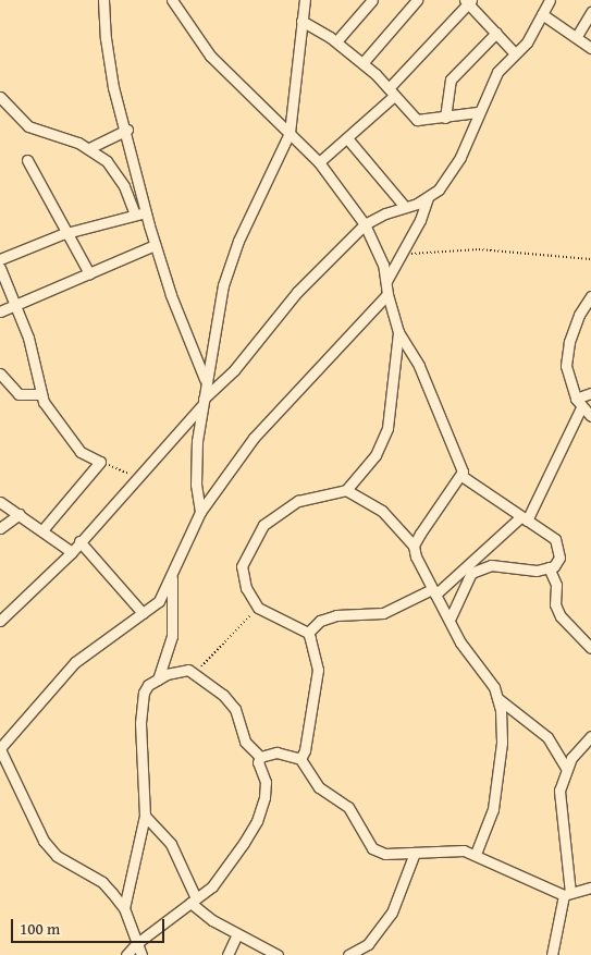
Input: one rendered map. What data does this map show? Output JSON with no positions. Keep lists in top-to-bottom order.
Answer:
{
  "scale_bar": "100 m"
}
